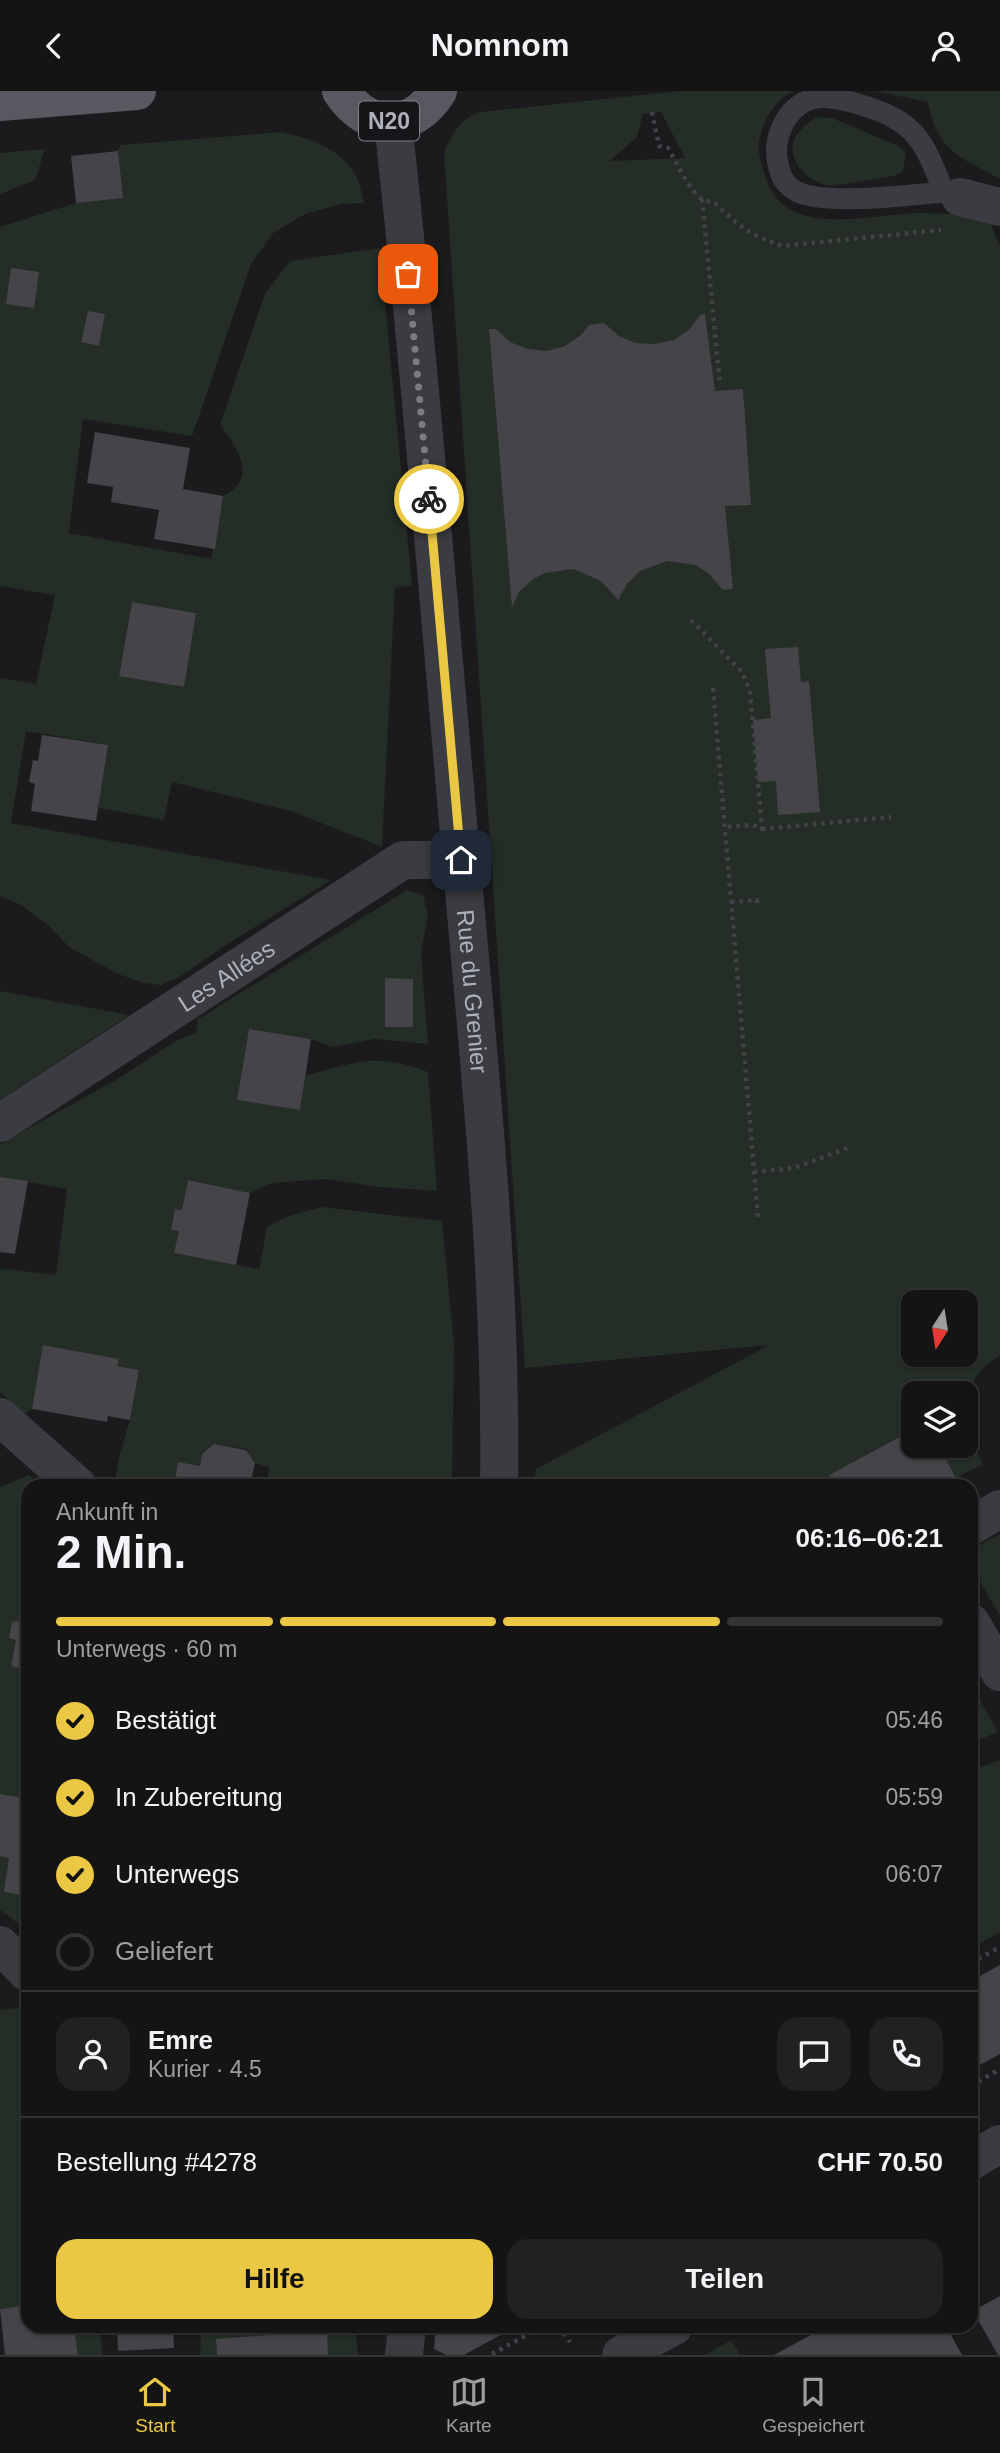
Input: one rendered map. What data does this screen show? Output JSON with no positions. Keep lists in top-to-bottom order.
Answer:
{
  "streets": {
    "main road": ["N20"],
    "street": ["Les Allées", "Rue du Grenier"]
  },
  "crossings": [
    ["N20", "Rue du Grenier"],
    ["Les Allées", "Rue du Grenier"]
  ],
  "north": "bottom",
  "page": {
    "header": "Nomnom",
    "heading": ["2 Min.", "Ankunft in", "06:16–06:21"],
    "panel": [
      "Emre",
      "Kurier · 4.5",
      "Bestellung #4278",
      "CHF 70.50"
    ],
    "bar": "Unterwegs · 60 m",
    "list": [
      ["Bestätigt", "05:46"],
      ["In Zubereitung", "05:59"],
      ["Unterwegs", "06:07"],
      "Geliefert"
    ],
    "buttons": ["Hilfe", "Teilen"],
    "tabs": ["Start", "Karte", "Gespeichert"]
  }
}
